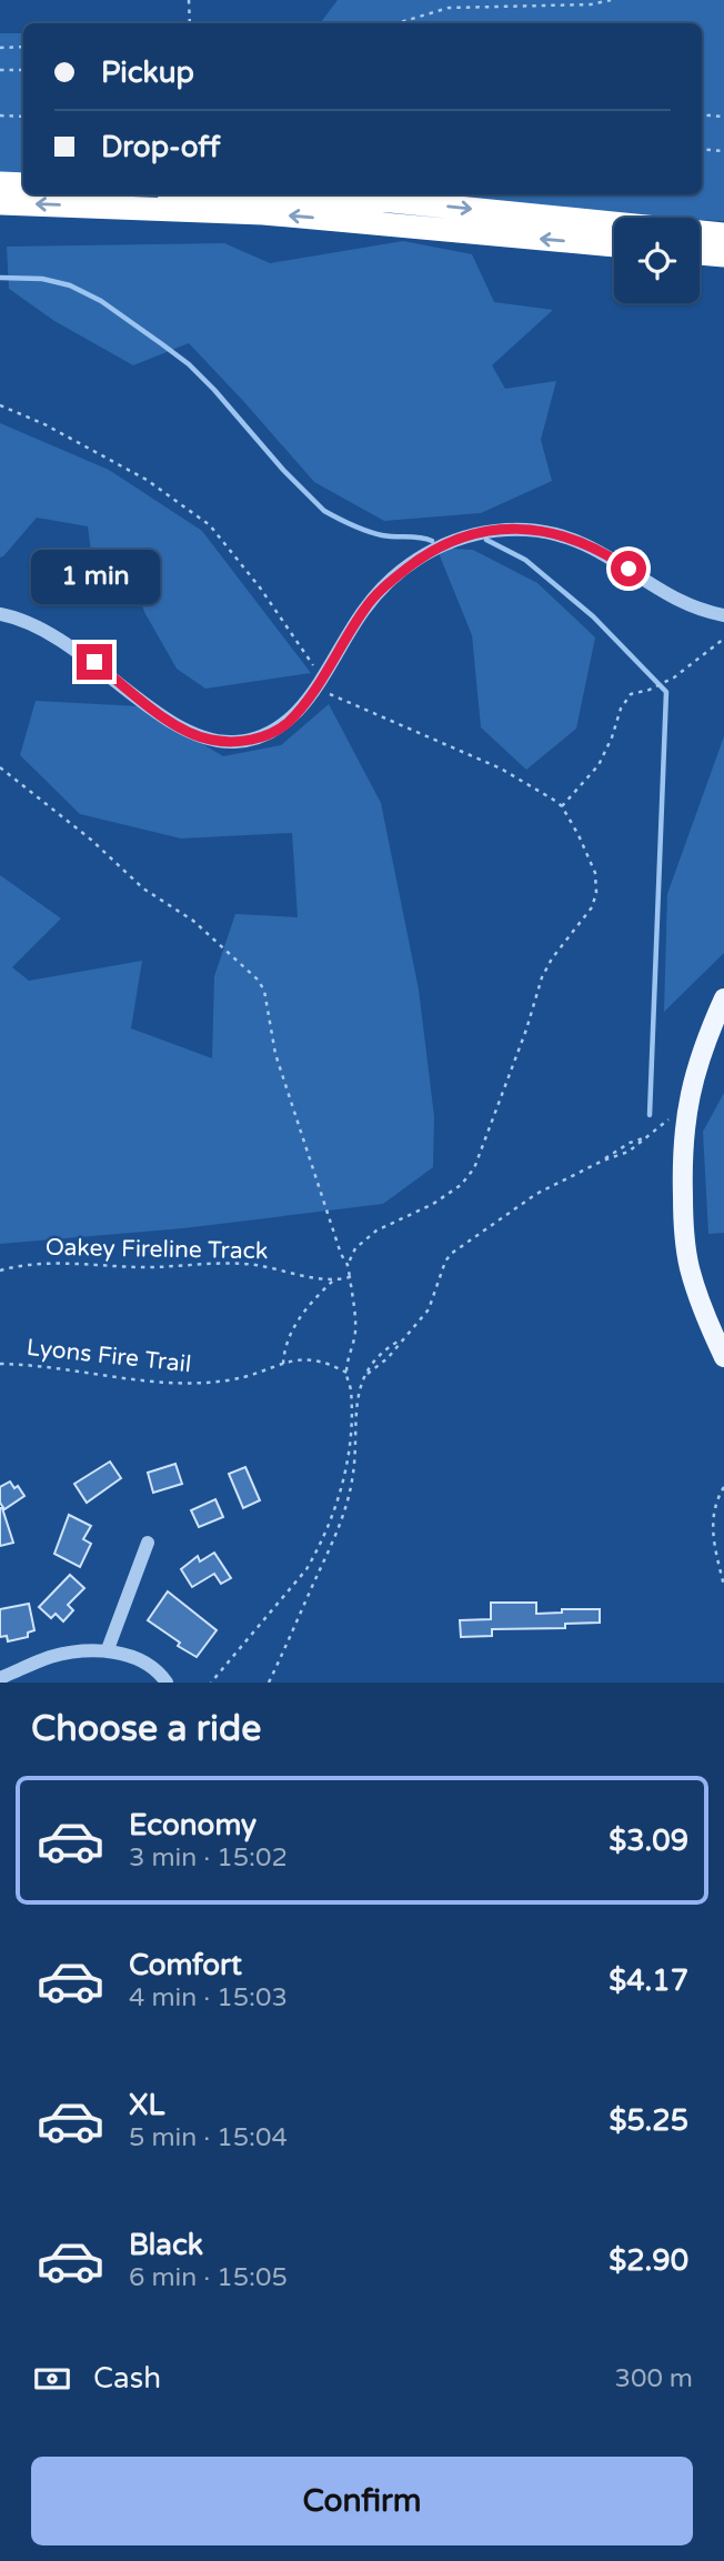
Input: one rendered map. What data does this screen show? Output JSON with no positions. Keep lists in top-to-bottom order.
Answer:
{
  "streets": {
    "path": ["Oakey Fireline Track", "Lyons Fire Trail"]
  },
  "page": {
    "banner": ["Pickup", "Drop-off"],
    "bubble": "1 min",
    "heading": "Choose a ride",
    "list": [
      {
        "name": "Economy",
        "note": "3 min · 15:02",
        "value": "$3.09"
      },
      {
        "name": "Comfort",
        "note": "4 min · 15:03",
        "value": "$4.17"
      },
      {
        "name": "XL",
        "note": "5 min · 15:04",
        "value": "$5.25"
      },
      {
        "name": "Black",
        "note": "6 min · 15:05",
        "value": "$2.90"
      }
    ],
    "pay": ["Cash", "300 m"],
    "buttons": "Confirm"
  }
}
